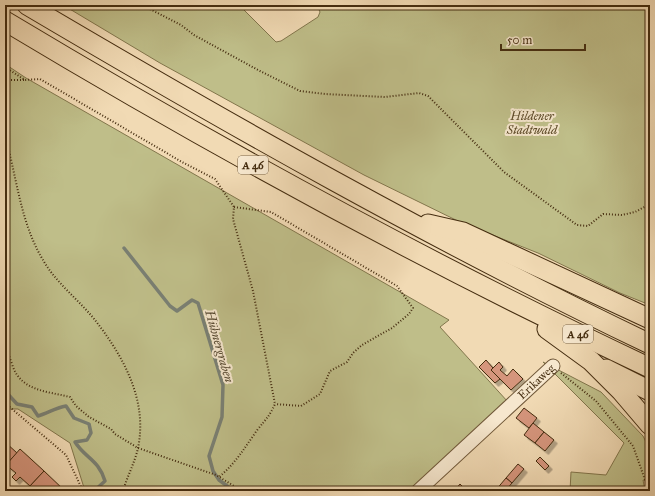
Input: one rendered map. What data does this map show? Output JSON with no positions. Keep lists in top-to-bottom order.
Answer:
{
  "streets": {
    "highway": ["A 46"],
    "street": ["Erikaweg"]
  },
  "water": ["Hühnergraben"],
  "parks": ["Hildener Stadtwald"],
  "scale_bar": "50 m"
}
